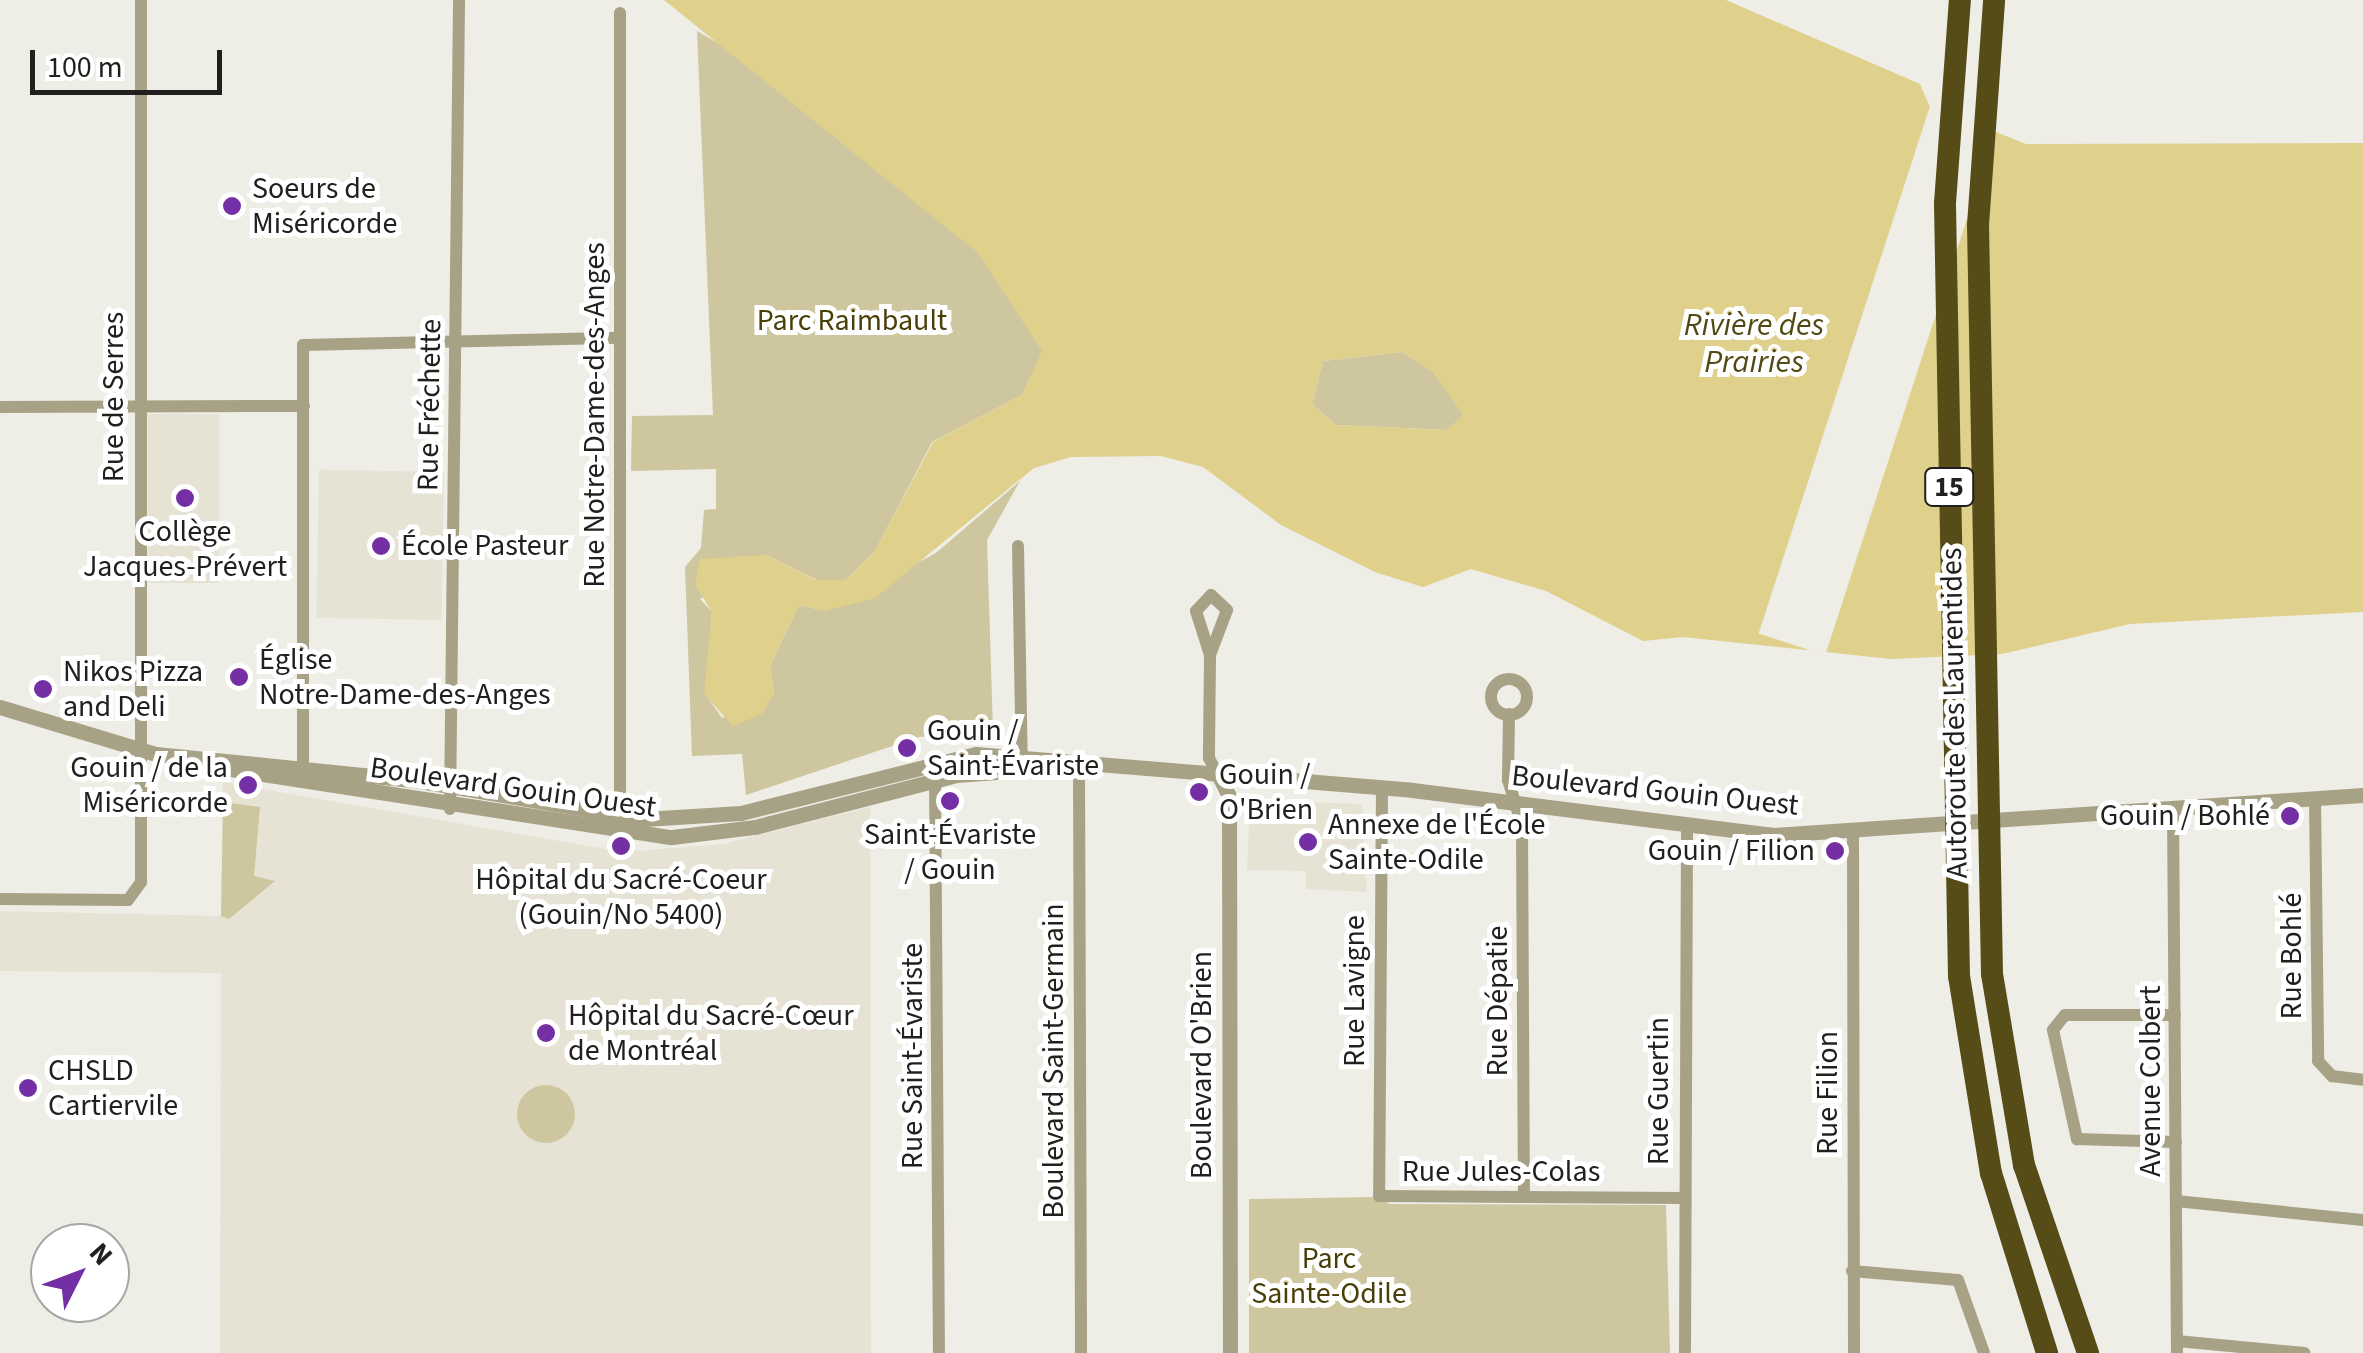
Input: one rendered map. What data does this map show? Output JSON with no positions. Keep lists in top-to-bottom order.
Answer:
{
  "streets": {
    "highway": ["15", "Autoroute des Laurentides"],
    "street": [
      "Rue de Serres",
      "Rue Fréchette",
      "Rue Notre-Dame-des-Anges",
      "Boulevard Gouin Ouest",
      "Rue Bohlé",
      "Rue Lavigne",
      "Rue Dépatie",
      "Rue Saint-Évariste",
      "Boulevard Saint-Germain",
      "Boulevard O'Brien",
      "Avenue Colbert",
      "Rue Guertin",
      "Rue Filion",
      "Rue Jules-Colas"
    ]
  },
  "crossings": [
    ["Rue de Serres", "Boulevard Gouin Ouest"],
    ["Rue Fréchette", "Boulevard Gouin Ouest"],
    ["Rue Notre-Dame-des-Anges", "Boulevard Gouin Ouest"],
    ["Boulevard Gouin Ouest", "Rue Bohlé"],
    ["Boulevard Gouin Ouest", "Rue Lavigne"],
    ["Boulevard Gouin Ouest", "Rue Dépatie"],
    ["Boulevard Gouin Ouest", "Rue Saint-Évariste"],
    ["Boulevard Gouin Ouest", "Boulevard Saint-Germain"],
    ["Boulevard Gouin Ouest", "Boulevard O'Brien"],
    ["Boulevard Gouin Ouest", "Avenue Colbert"],
    ["Boulevard Gouin Ouest", "Rue Guertin"],
    ["Boulevard Gouin Ouest", "Rue Filion"],
    ["Rue Lavigne", "Rue Jules-Colas"],
    ["Rue Dépatie", "Rue Jules-Colas"],
    ["Rue Guertin", "Rue Jules-Colas"]
  ],
  "water": ["Rivière des Prairies"],
  "parks": ["Parc Raimbault", "Parc Sainte-Odile"],
  "places": [
    "Soeurs de Miséricorde",
    "Collège Jacques-Prévert",
    "École Pasteur",
    "Église Notre-Dame-des-Anges",
    "Nikos Pizza and Deli",
    "Gouin / Saint-Évariste",
    "Gouin / de la Miséricorde",
    "Gouin / O'Brien",
    "Saint-Évariste / Gouin",
    "Gouin / Bohlé",
    "Annexe de l'École Sainte-Odile",
    "Hôpital du Sacré-Coeur (Gouin/No 5400)",
    "Gouin / Filion",
    "Hôpital du Sacré-Cœur de Montréal",
    "CHSLD Cartiervile"
  ],
  "scale_bar": "100 m",
  "north": "top right"
}
